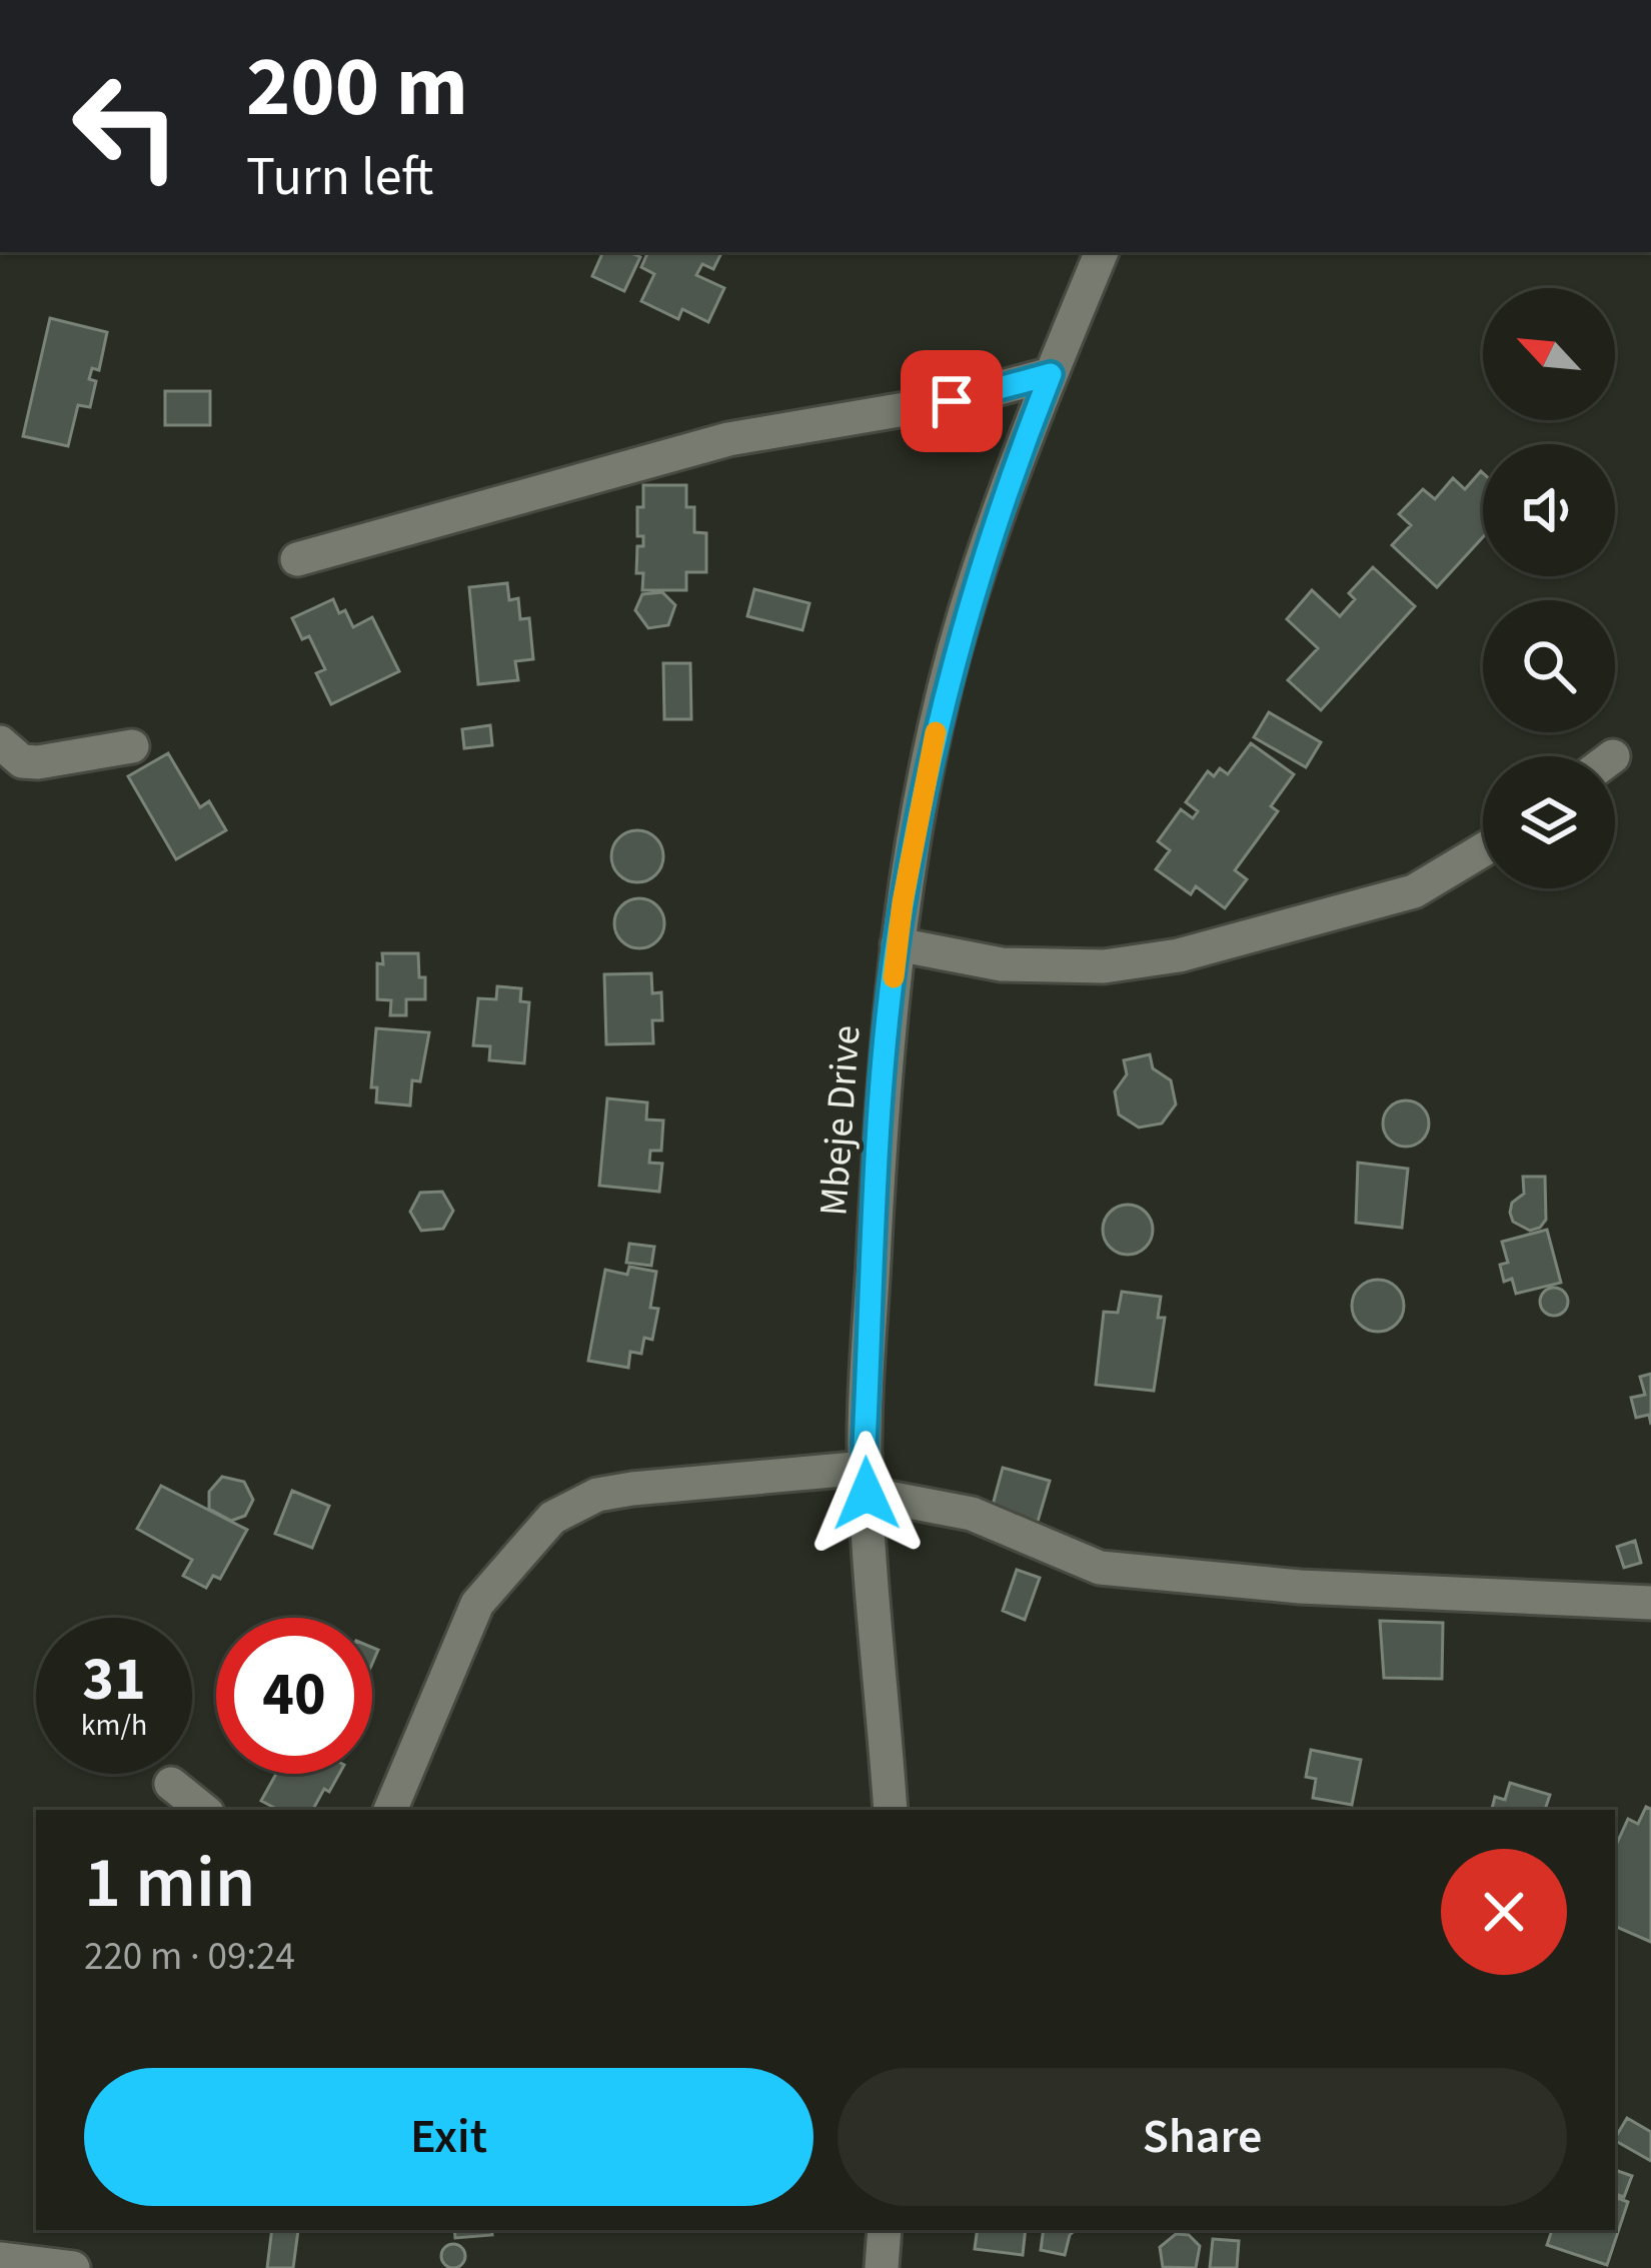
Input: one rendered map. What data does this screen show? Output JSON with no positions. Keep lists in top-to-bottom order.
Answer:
{
  "streets": {
    "street": ["Mbeje Drive"]
  },
  "north": "top left",
  "page": {
    "turn": ["200 m", "Turn left"],
    "speed": "31 km/h",
    "limit": "40",
    "heading": ["1 min", "220 m · 09:24"],
    "buttons": ["Exit", "Share"]
  }
}
